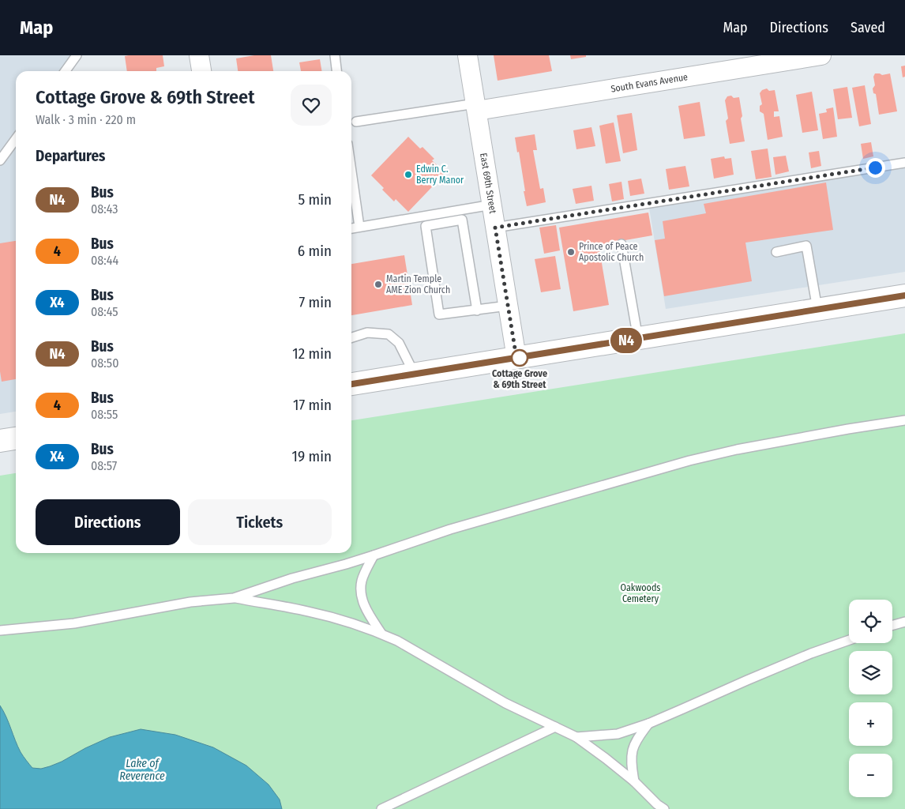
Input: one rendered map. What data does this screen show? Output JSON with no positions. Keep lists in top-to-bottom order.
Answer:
{
  "streets": {
    "street": ["South Evans Avenue", "East 69th Street"]
  },
  "crossings": [
    ["South Evans Avenue", "East 69th Street"]
  ],
  "water": ["Lake of Reverence"],
  "parks": ["Oakwoods Cemetery"],
  "places": [
    "Edwin C. Berry Manor",
    "Prince of Peace Apostolic Church",
    "Martin Temple AME Zion Church",
    "Cottage Grove & 69th Street"
  ],
  "lines": ["bus line N4"],
  "page": {
    "header": "Map",
    "nav": ["Map", "Directions", "Saved"],
    "on_map": "N4",
    "heading": [
      ["Cottage Grove & 69th Street", "Walk · 3 min · 220 m"],
      "Departures"
    ],
    "list": [
      {
        "mark": "N4",
        "name": "Bus",
        "note": "08:43",
        "value": "5 min"
      },
      {
        "mark": "4",
        "name": "Bus",
        "note": "08:44",
        "value": "6 min"
      },
      {
        "mark": "X4",
        "name": "Bus",
        "note": "08:45",
        "value": "7 min"
      },
      {
        "mark": "N4",
        "name": "Bus",
        "note": "08:50",
        "value": "12 min"
      },
      {
        "mark": "4",
        "name": "Bus",
        "note": "08:55",
        "value": "17 min"
      },
      {
        "mark": "X4",
        "name": "Bus",
        "note": "08:57",
        "value": "19 min"
      }
    ],
    "buttons": ["Directions", "Tickets"],
    "map_buttons": ["+", "−"]
  }
}
